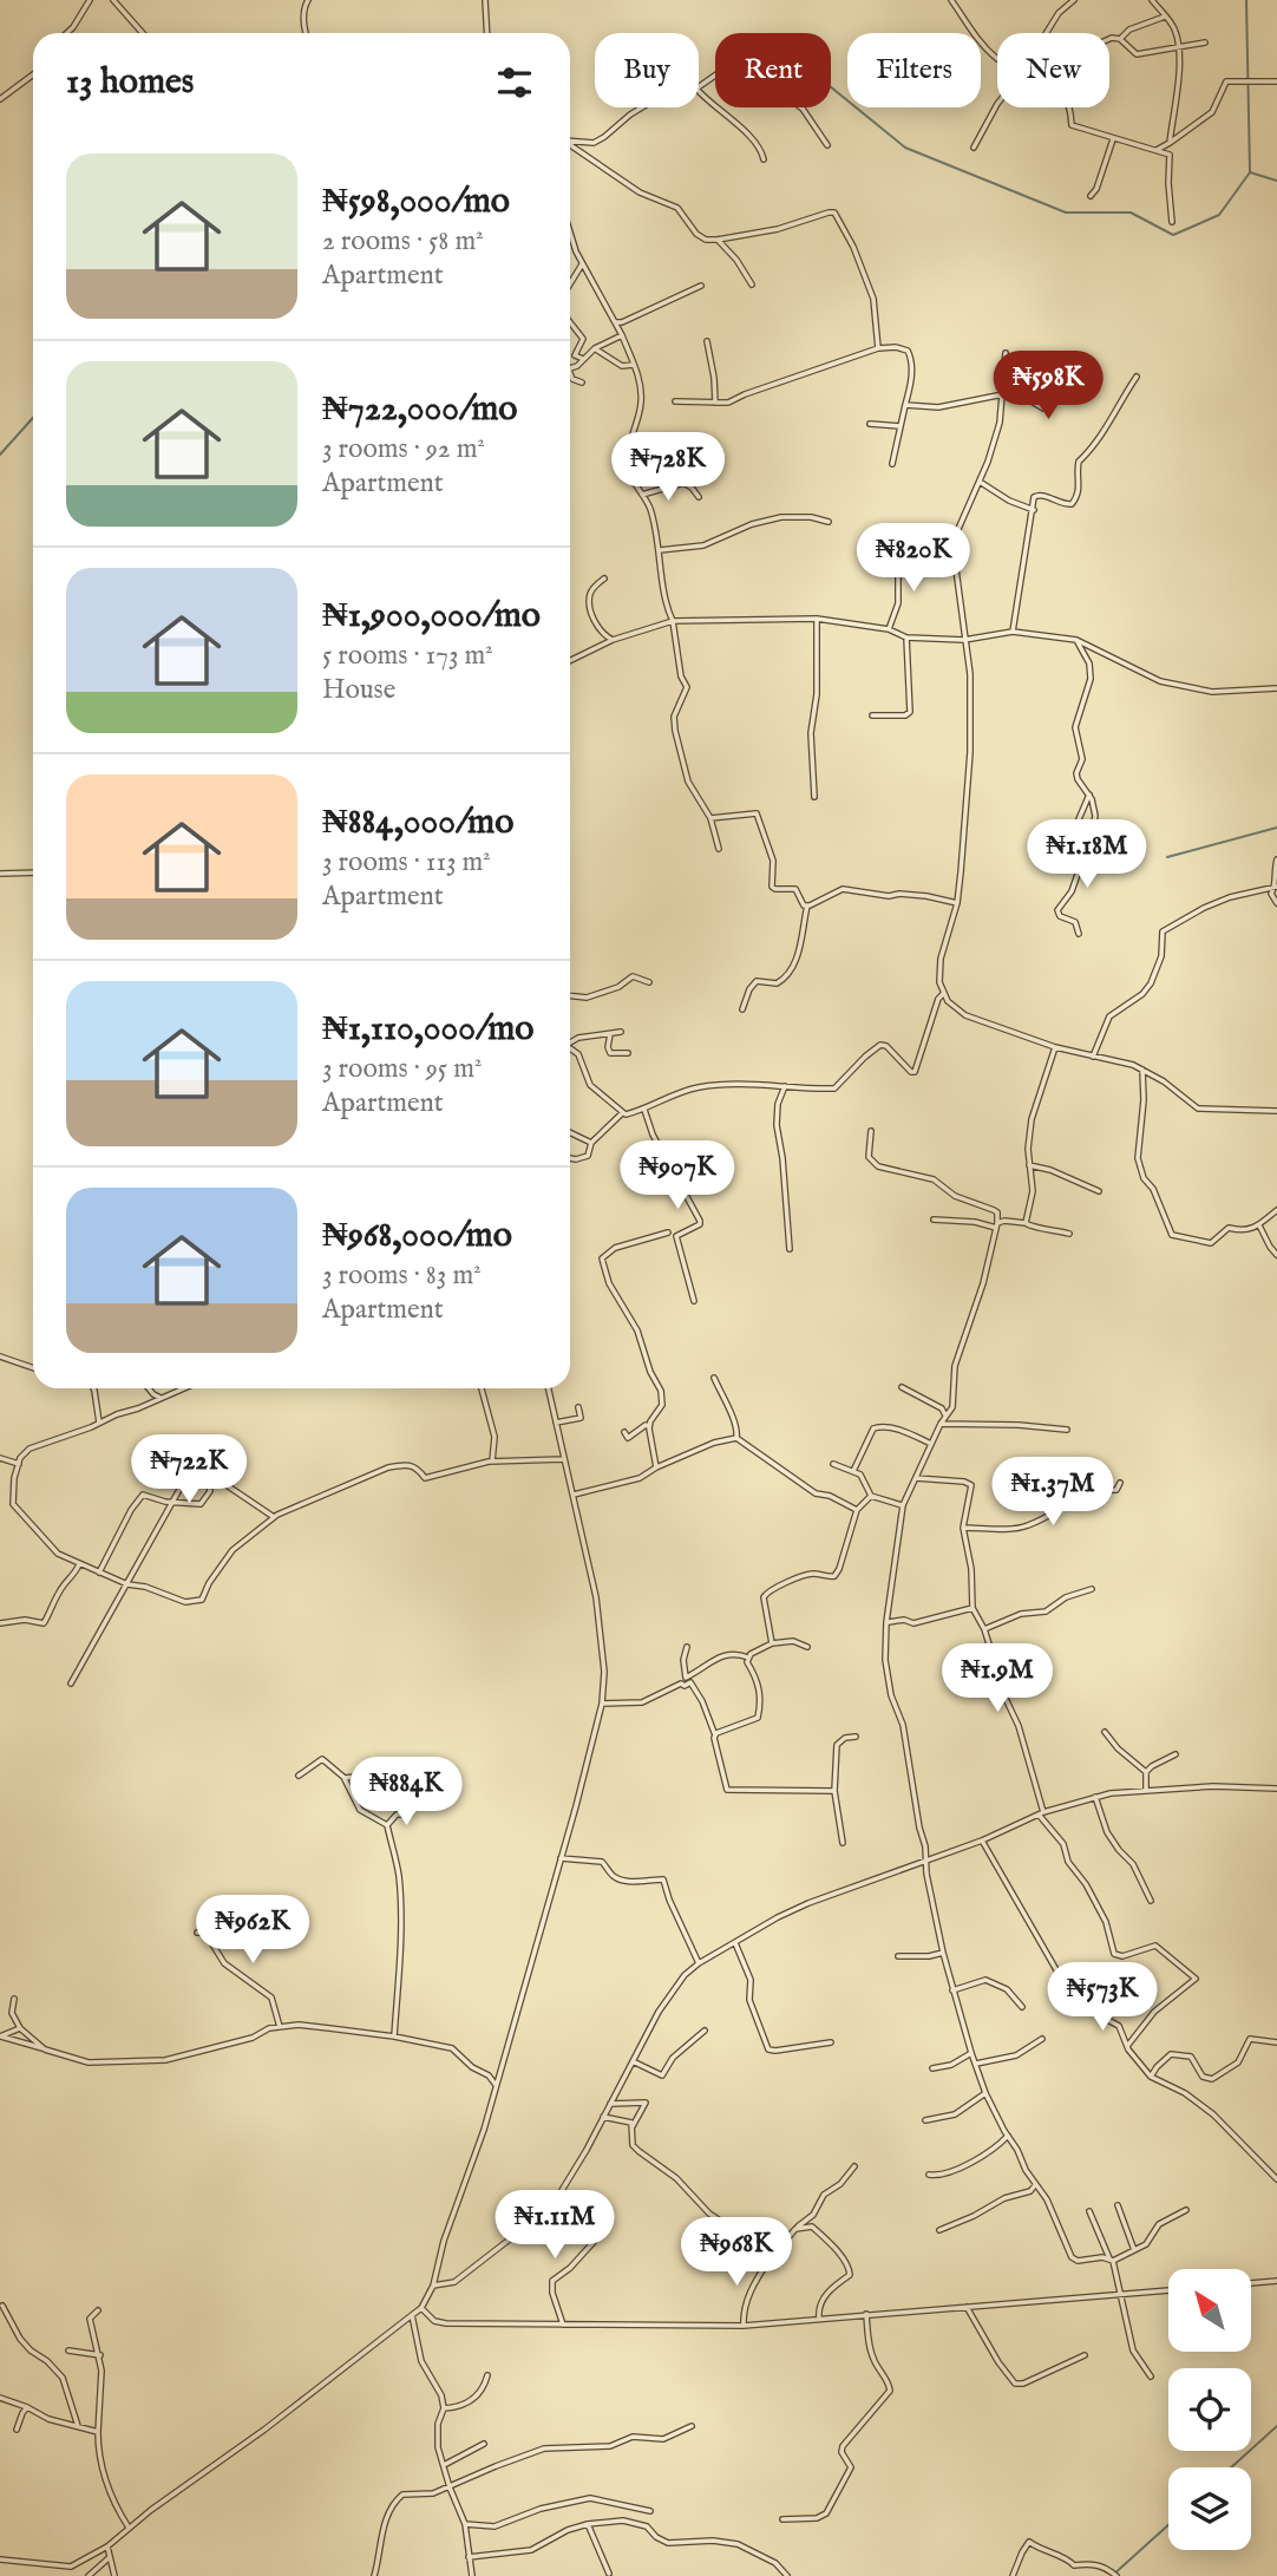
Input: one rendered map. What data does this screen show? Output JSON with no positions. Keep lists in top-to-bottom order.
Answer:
{
  "north": "top left",
  "page": {
    "chip": [
      "Buy",
      "Rent",
      "Filters",
      "New"
    ],
    "heading": "13 homes",
    "list": [
      {
        "name": "₦598,000/mo",
        "note": "2 rooms · 58 m² · Apartment"
      },
      {
        "name": "₦722,000/mo",
        "note": "3 rooms · 92 m² · Apartment"
      },
      {
        "name": "₦1,900,000/mo",
        "note": "5 rooms · 173 m² · House"
      },
      {
        "name": "₦884,000/mo",
        "note": "3 rooms · 113 m² · Apartment"
      },
      {
        "name": "₦1,110,000/mo",
        "note": "3 rooms · 95 m² · Apartment"
      },
      {
        "name": "₦968,000/mo",
        "note": "3 rooms · 83 m² · Apartment"
      }
    ],
    "price": [
      "₦598K",
      "₦728K",
      "₦820K",
      "₦1.18M",
      "₦907K",
      "₦722K",
      "₦1.37M",
      "₦1.9M",
      "₦884K",
      "₦962K",
      "₦573K",
      "₦1.11M",
      "₦968K"
    ]
  }
}
